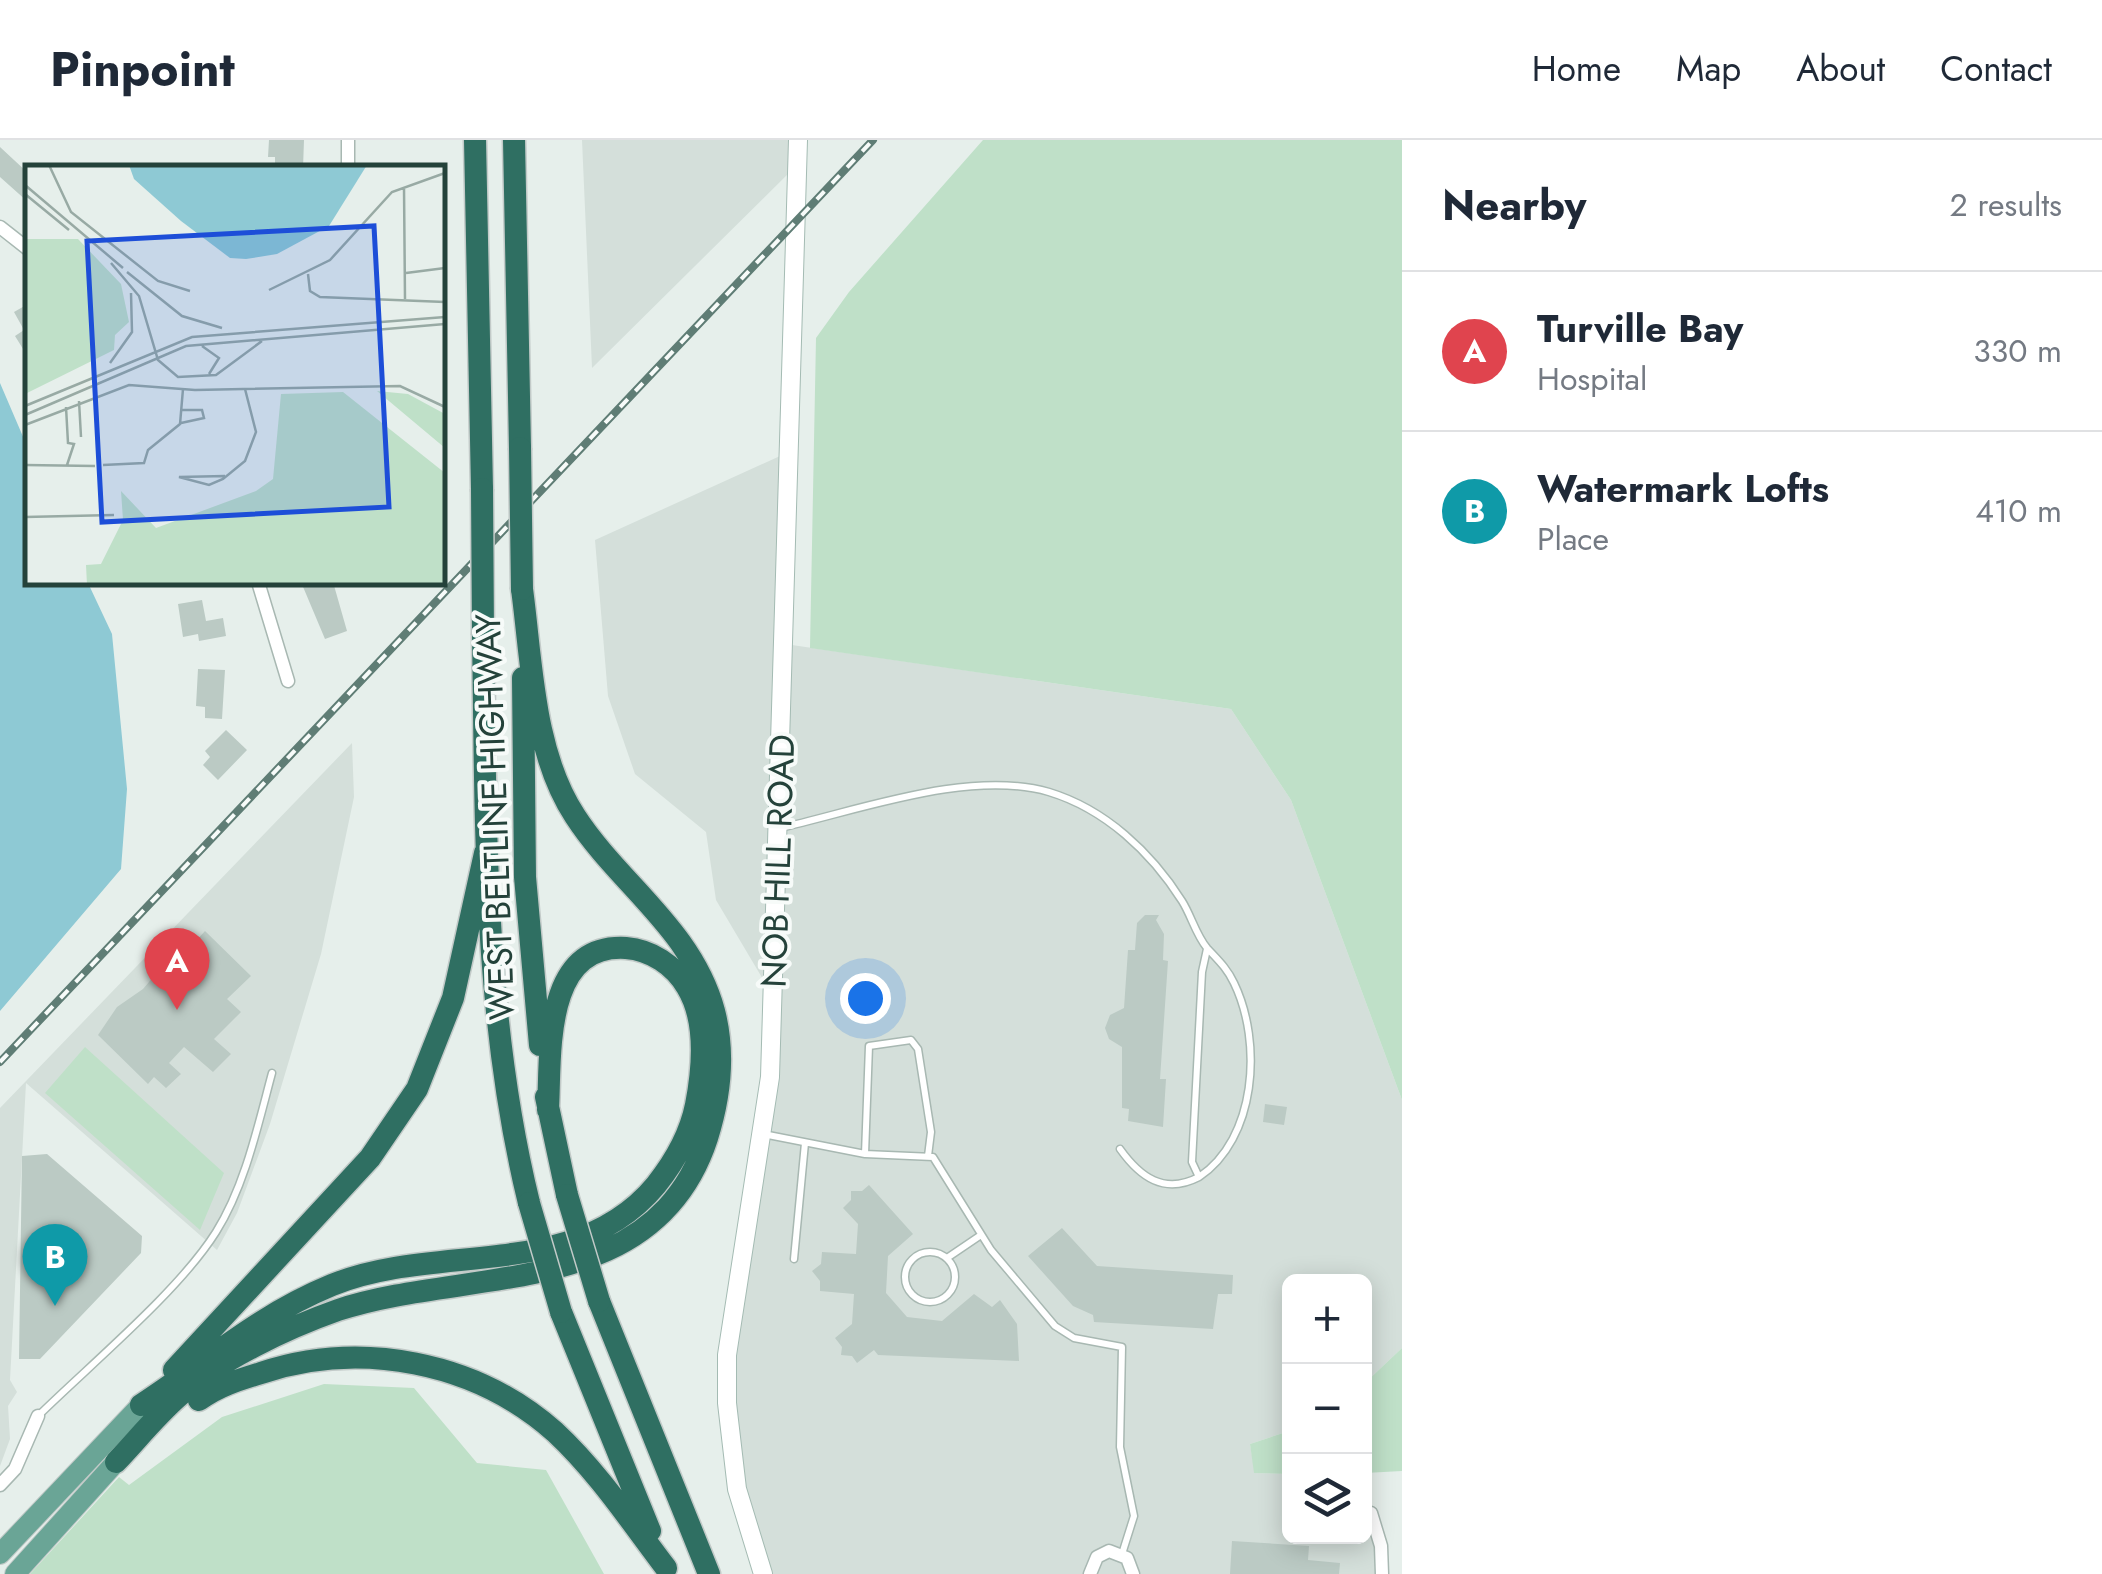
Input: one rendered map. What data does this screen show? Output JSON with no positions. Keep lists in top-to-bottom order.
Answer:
{
  "streets": {
    "highway": ["WEST BELTLINE HIGHWAY"],
    "street": ["NOB HILL ROAD"]
  },
  "page": {
    "header": "Pinpoint",
    "nav": [
      "Home",
      "Map",
      "About",
      "Contact"
    ],
    "heading": ["Nearby", "2 results"],
    "list": [
      {
        "mark": "A",
        "name": "Turville Bay",
        "note": "Hospital",
        "value": "330 m"
      },
      {
        "mark": "B",
        "name": "Watermark Lofts",
        "note": "Place",
        "value": "410 m"
      }
    ],
    "pins": ["A", "B"],
    "map_buttons": ["+", "−"]
  }
}
